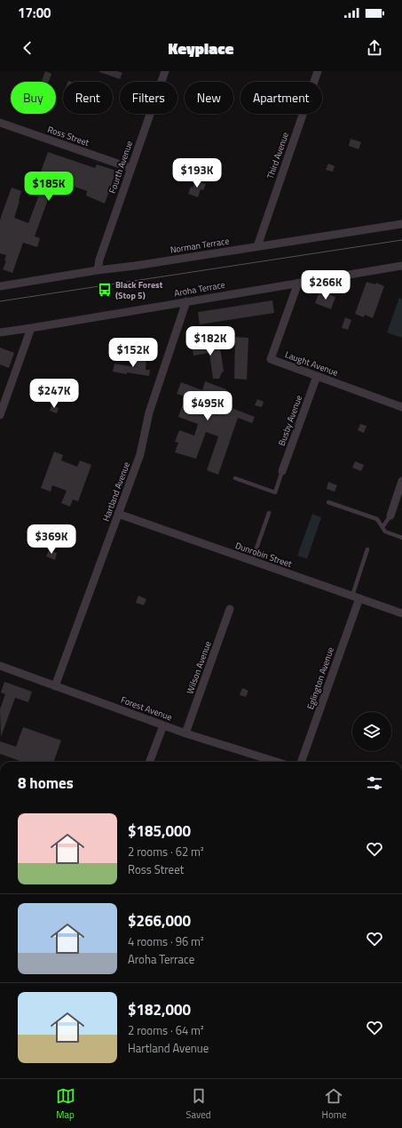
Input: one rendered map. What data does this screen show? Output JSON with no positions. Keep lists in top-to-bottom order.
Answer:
{
  "streets": {
    "street": [
      "Ross Street",
      "Third Avenue",
      "Fourth Avenue",
      "Norman Terrace",
      "Aroha Terrace",
      "Laught Avenue",
      "Busby Avenue",
      "Hartland Avenue",
      "Dunrobin Street",
      "Wilson Avenue",
      "Eglington Avenue",
      "Forest Avenue"
    ]
  },
  "crossings": [
    ["Ross Street", "Fourth Avenue"],
    ["Third Avenue", "Norman Terrace"],
    ["Fourth Avenue", "Norman Terrace"],
    ["Aroha Terrace", "Laught Avenue"],
    ["Aroha Terrace", "Hartland Avenue"],
    ["Laught Avenue", "Busby Avenue"],
    ["Hartland Avenue", "Dunrobin Street"],
    ["Hartland Avenue", "Forest Avenue"],
    ["Dunrobin Street", "Eglington Avenue"],
    ["Wilson Avenue", "Forest Avenue"]
  ],
  "places": {
    "bus stop": ["Black Forest (Stop 5)"]
  },
  "page": {
    "status": "17:00",
    "header": "Keyplace",
    "chip": [
      "Buy",
      "Rent",
      "Filters",
      "New",
      "Apartment"
    ],
    "price": [
      "$193K",
      "$185K",
      "$266K",
      "$182K",
      "$152K",
      "$247K",
      "$495K",
      "$369K"
    ],
    "heading": "8 homes",
    "list": [
      {
        "name": "$185,000",
        "note": "2 rooms · 62 m² · Ross Street"
      },
      {
        "name": "$266,000",
        "note": "4 rooms · 96 m² · Aroha Terrace"
      },
      {
        "name": "$182,000",
        "note": "2 rooms · 64 m² · Hartland Avenue"
      }
    ],
    "tabs": ["Map", "Saved", "Home"]
  }
}
